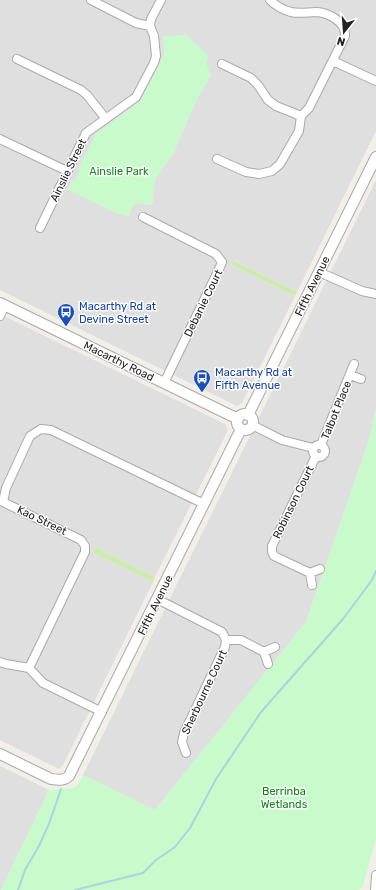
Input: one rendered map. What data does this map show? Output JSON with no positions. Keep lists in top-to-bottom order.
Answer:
{
  "streets": {
    "street": [
      "Ainslie Street",
      "Fifth Avenue",
      "Debanie Court",
      "Macarthy Road",
      "Talbot Place",
      "Robinson Court",
      "Kao Street",
      "Sherbourne Court"
    ]
  },
  "crossings": [
    ["Fifth Avenue", "Macarthy Road"],
    ["Fifth Avenue", "Kao Street"],
    ["Fifth Avenue", "Sherbourne Court"],
    ["Debanie Court", "Macarthy Road"],
    ["Talbot Place", "Robinson Court"]
  ],
  "parks": ["Ainslie Park", "Berrinba Wetlands"],
  "places": {
    "bus stop": ["Macarthy Rd at Devine Street", "Macarthy Rd at Fifth Avenue"]
  },
  "north": "bottom"
}
